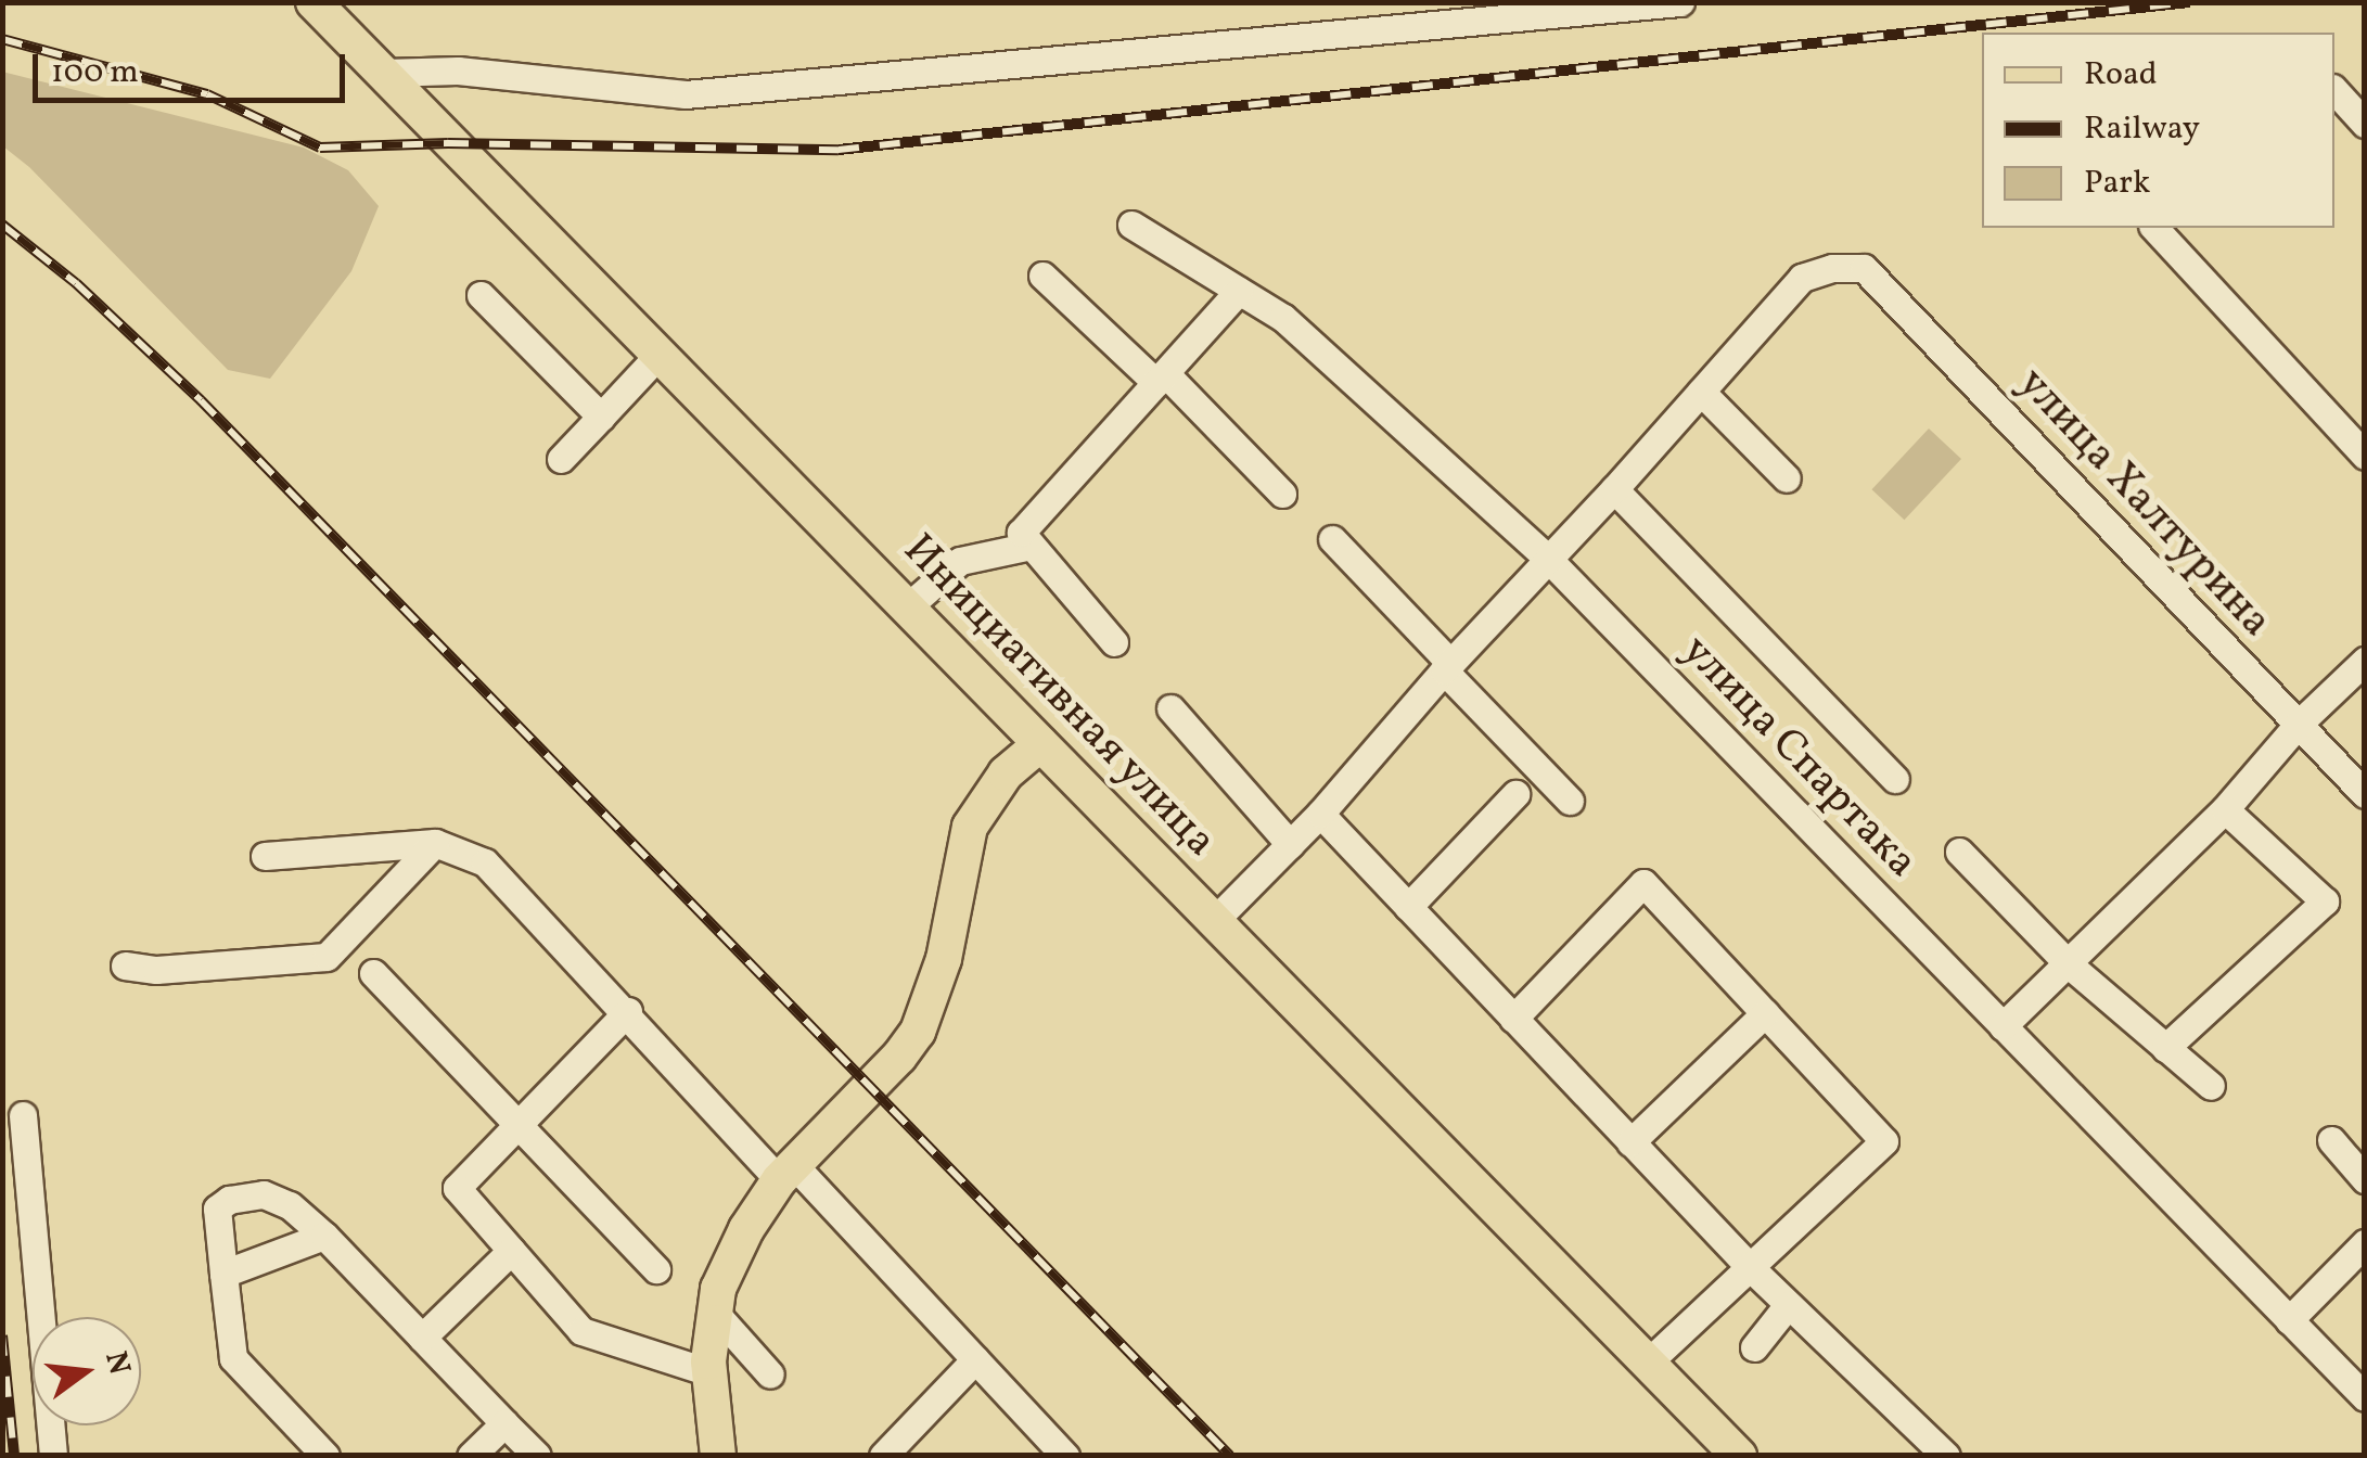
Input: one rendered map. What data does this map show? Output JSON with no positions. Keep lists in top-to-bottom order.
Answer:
{
  "streets": {
    "main road": ["Инициативная улица"],
    "street": ["улица Халтурина", "улица Спартака"]
  },
  "legend": ["Road", "Railway", "Park"],
  "scale_bar": "100 m",
  "north": "right"
}
